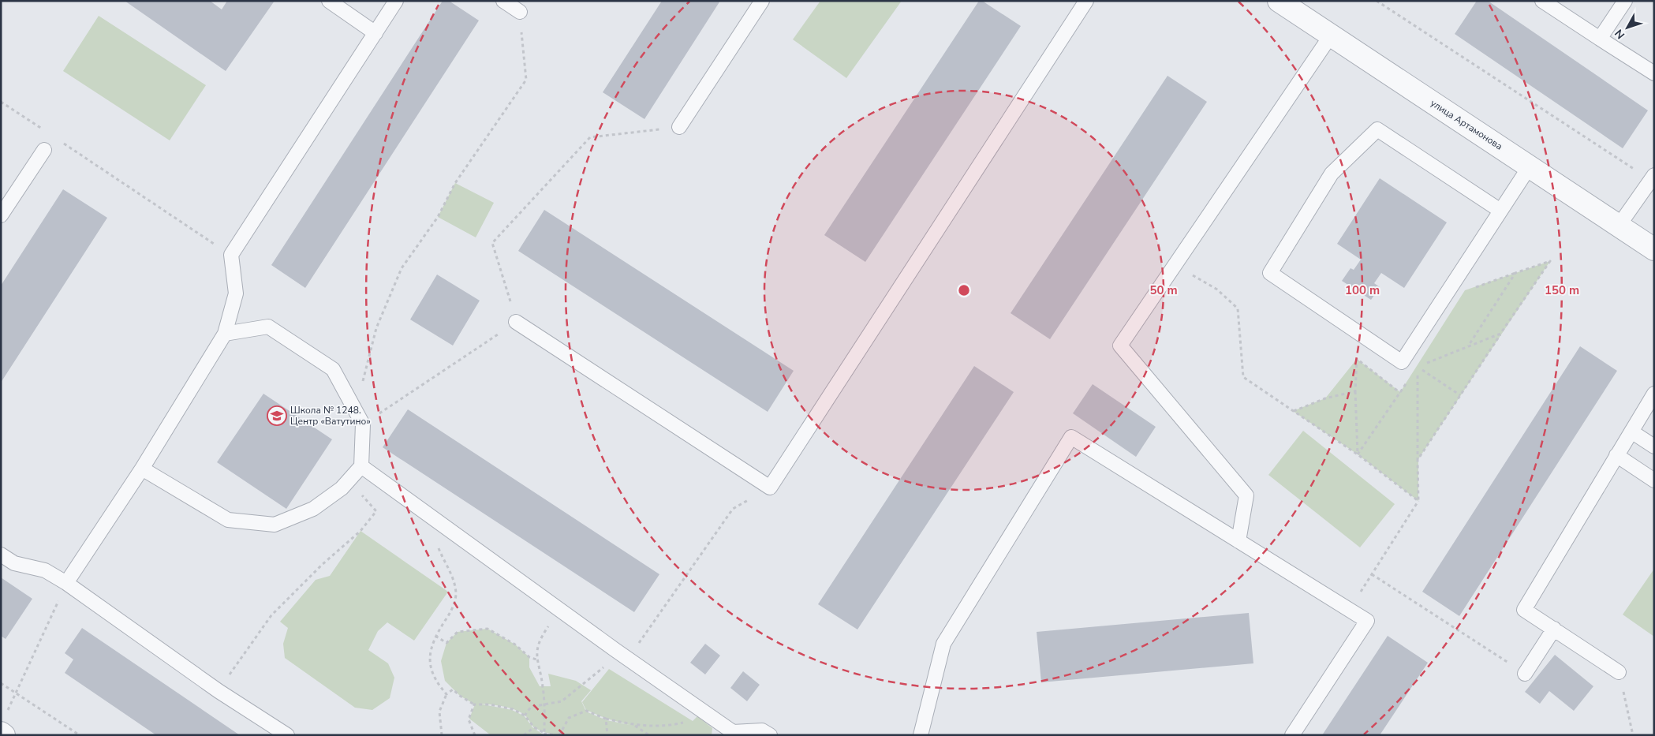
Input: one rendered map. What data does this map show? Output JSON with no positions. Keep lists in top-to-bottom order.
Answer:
{
  "streets": {
    "street": ["улица Артамонова"]
  },
  "places": {
    "school or university": ["Школа № 1248. Центр «Ватутино»"]
  },
  "north": "bottom left",
  "rings": ["50 m", "100 m", "150 m"]
}
